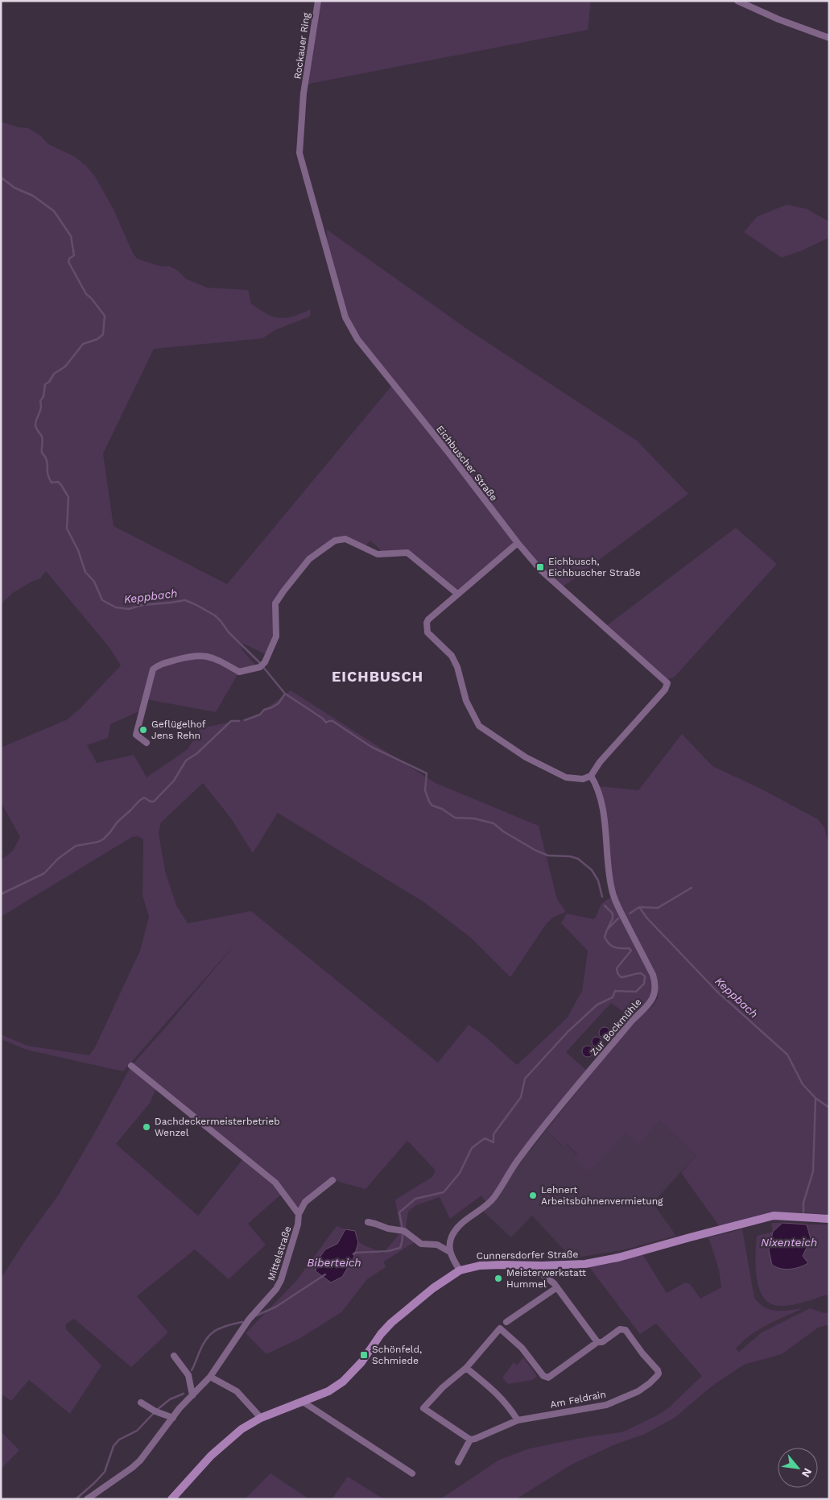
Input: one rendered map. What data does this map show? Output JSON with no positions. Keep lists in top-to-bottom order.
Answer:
{
  "streets": {
    "street": [
      "Rockauer Ring",
      "Eichbuscher Straße",
      "Zur Bockmühle",
      "Mittelstraße",
      "Cunnersdorfer Straße",
      "Am Feldrain"
    ]
  },
  "crossings": [
    ["Rockauer Ring", "Eichbuscher Straße"],
    ["Eichbuscher Straße", "Zur Bockmühle"]
  ],
  "districts": ["EICHBUSCH"],
  "water": ["Keppbach", "Nixenteich", "Biberteich"],
  "places": {
    "transit": ["Eichbusch, Eichbuscher Straße", "Schönfeld, Schmiede"],
    "other": [
      "Geflügelhof Jens Rehn",
      "Dachdeckermeisterbetrieb Wenzel",
      "Lehnert Arbeitsbühnenvermietung",
      "Meisterwerkstatt Hummel"
    ]
  },
  "north": "bottom right"
}
